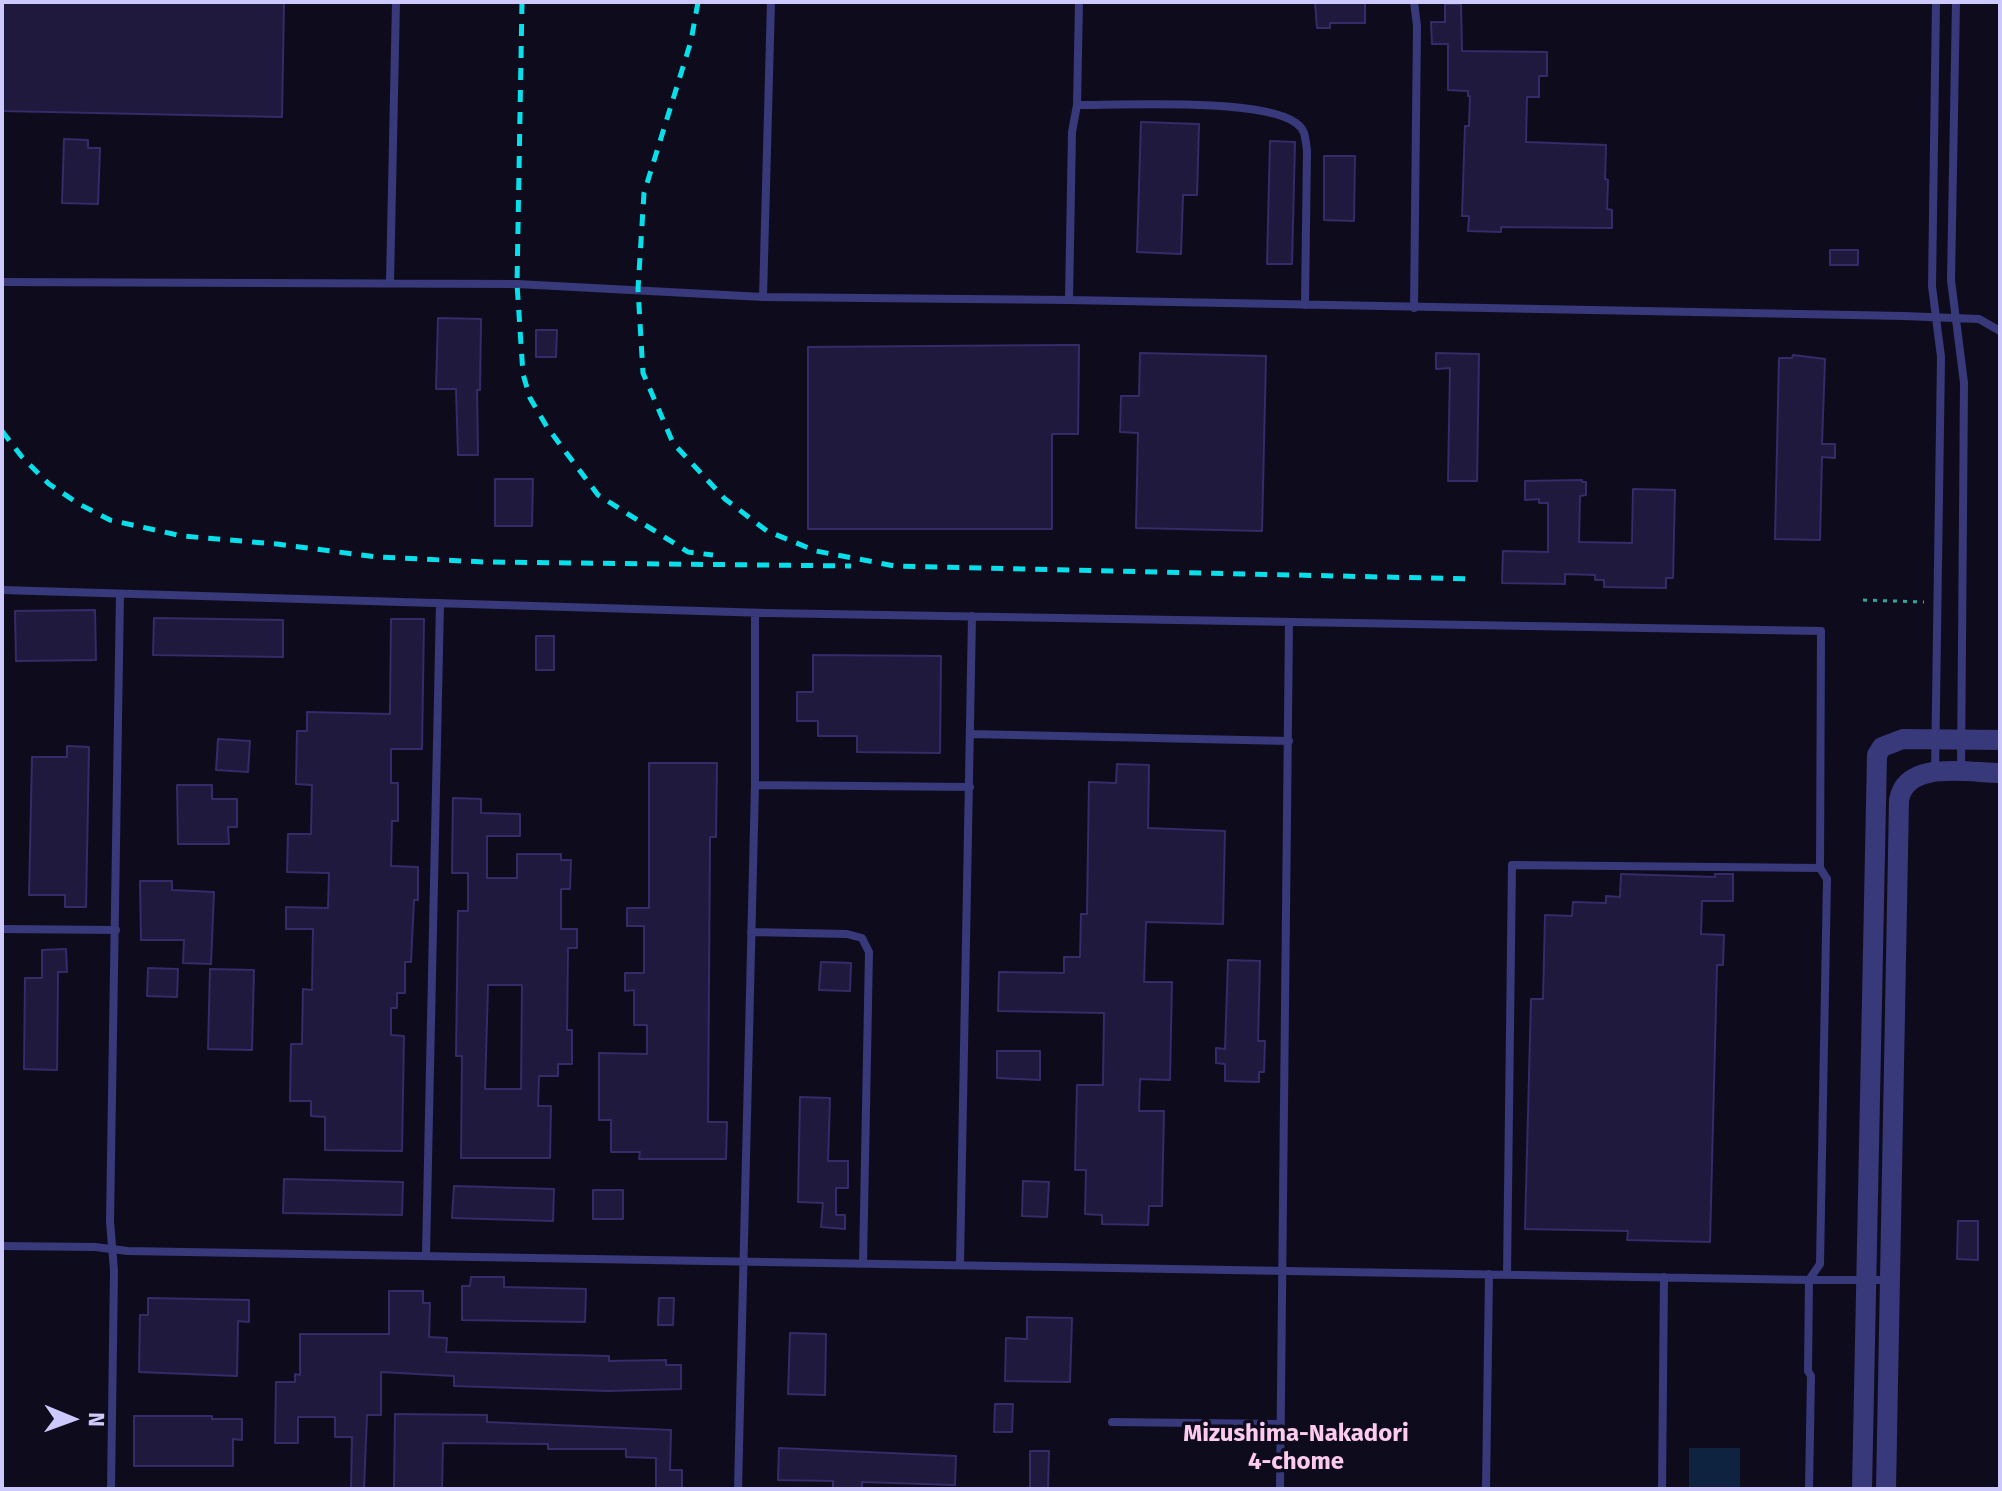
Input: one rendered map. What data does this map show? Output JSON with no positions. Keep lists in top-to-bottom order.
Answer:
{
  "districts": ["Mizushima-Nakadori 4-chome"],
  "north": "right"
}
